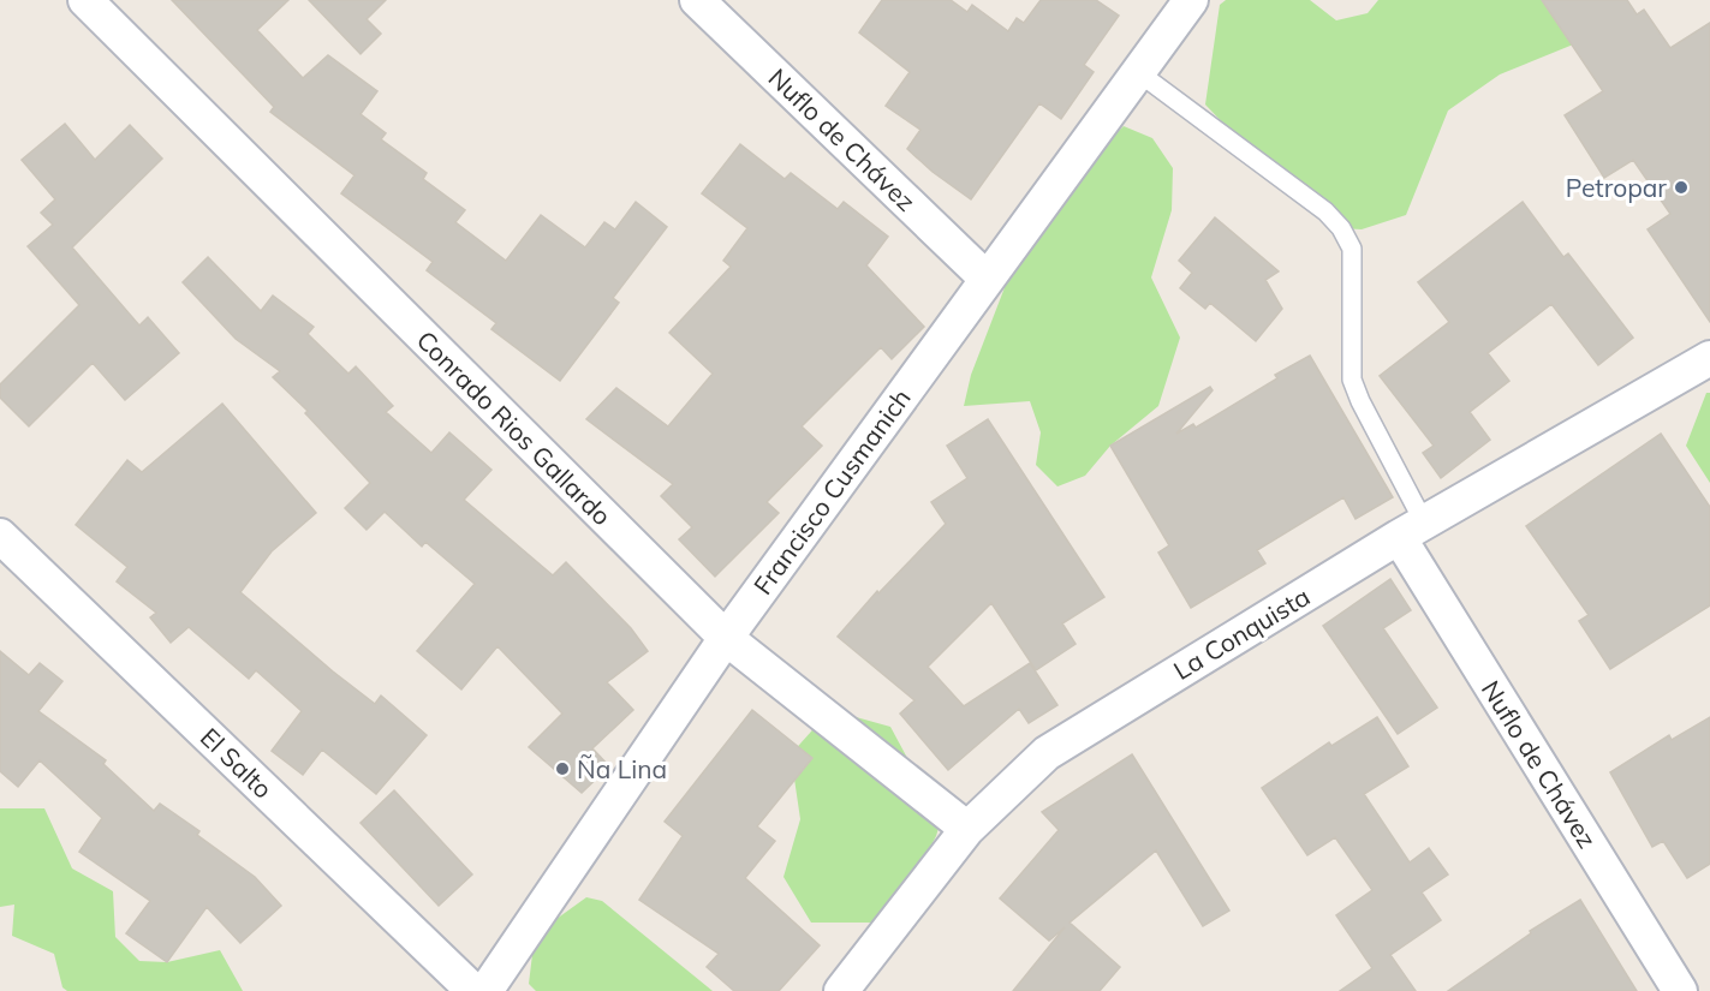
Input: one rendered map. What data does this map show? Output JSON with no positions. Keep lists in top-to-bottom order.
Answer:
{
  "streets": {
    "street": [
      "Nuflo de Chávez",
      "Conrado Rios Gallardo",
      "Francisco Cusmanich",
      "La Conquista",
      "El Salto"
    ]
  },
  "crossings": [
    ["Nuflo de Chávez", "Francisco Cusmanich"],
    ["Nuflo de Chávez", "La Conquista"],
    ["Conrado Rios Gallardo", "Francisco Cusmanich"],
    ["Conrado Rios Gallardo", "La Conquista"]
  ],
  "places": ["Petropar", "Ña Lina"]
}
